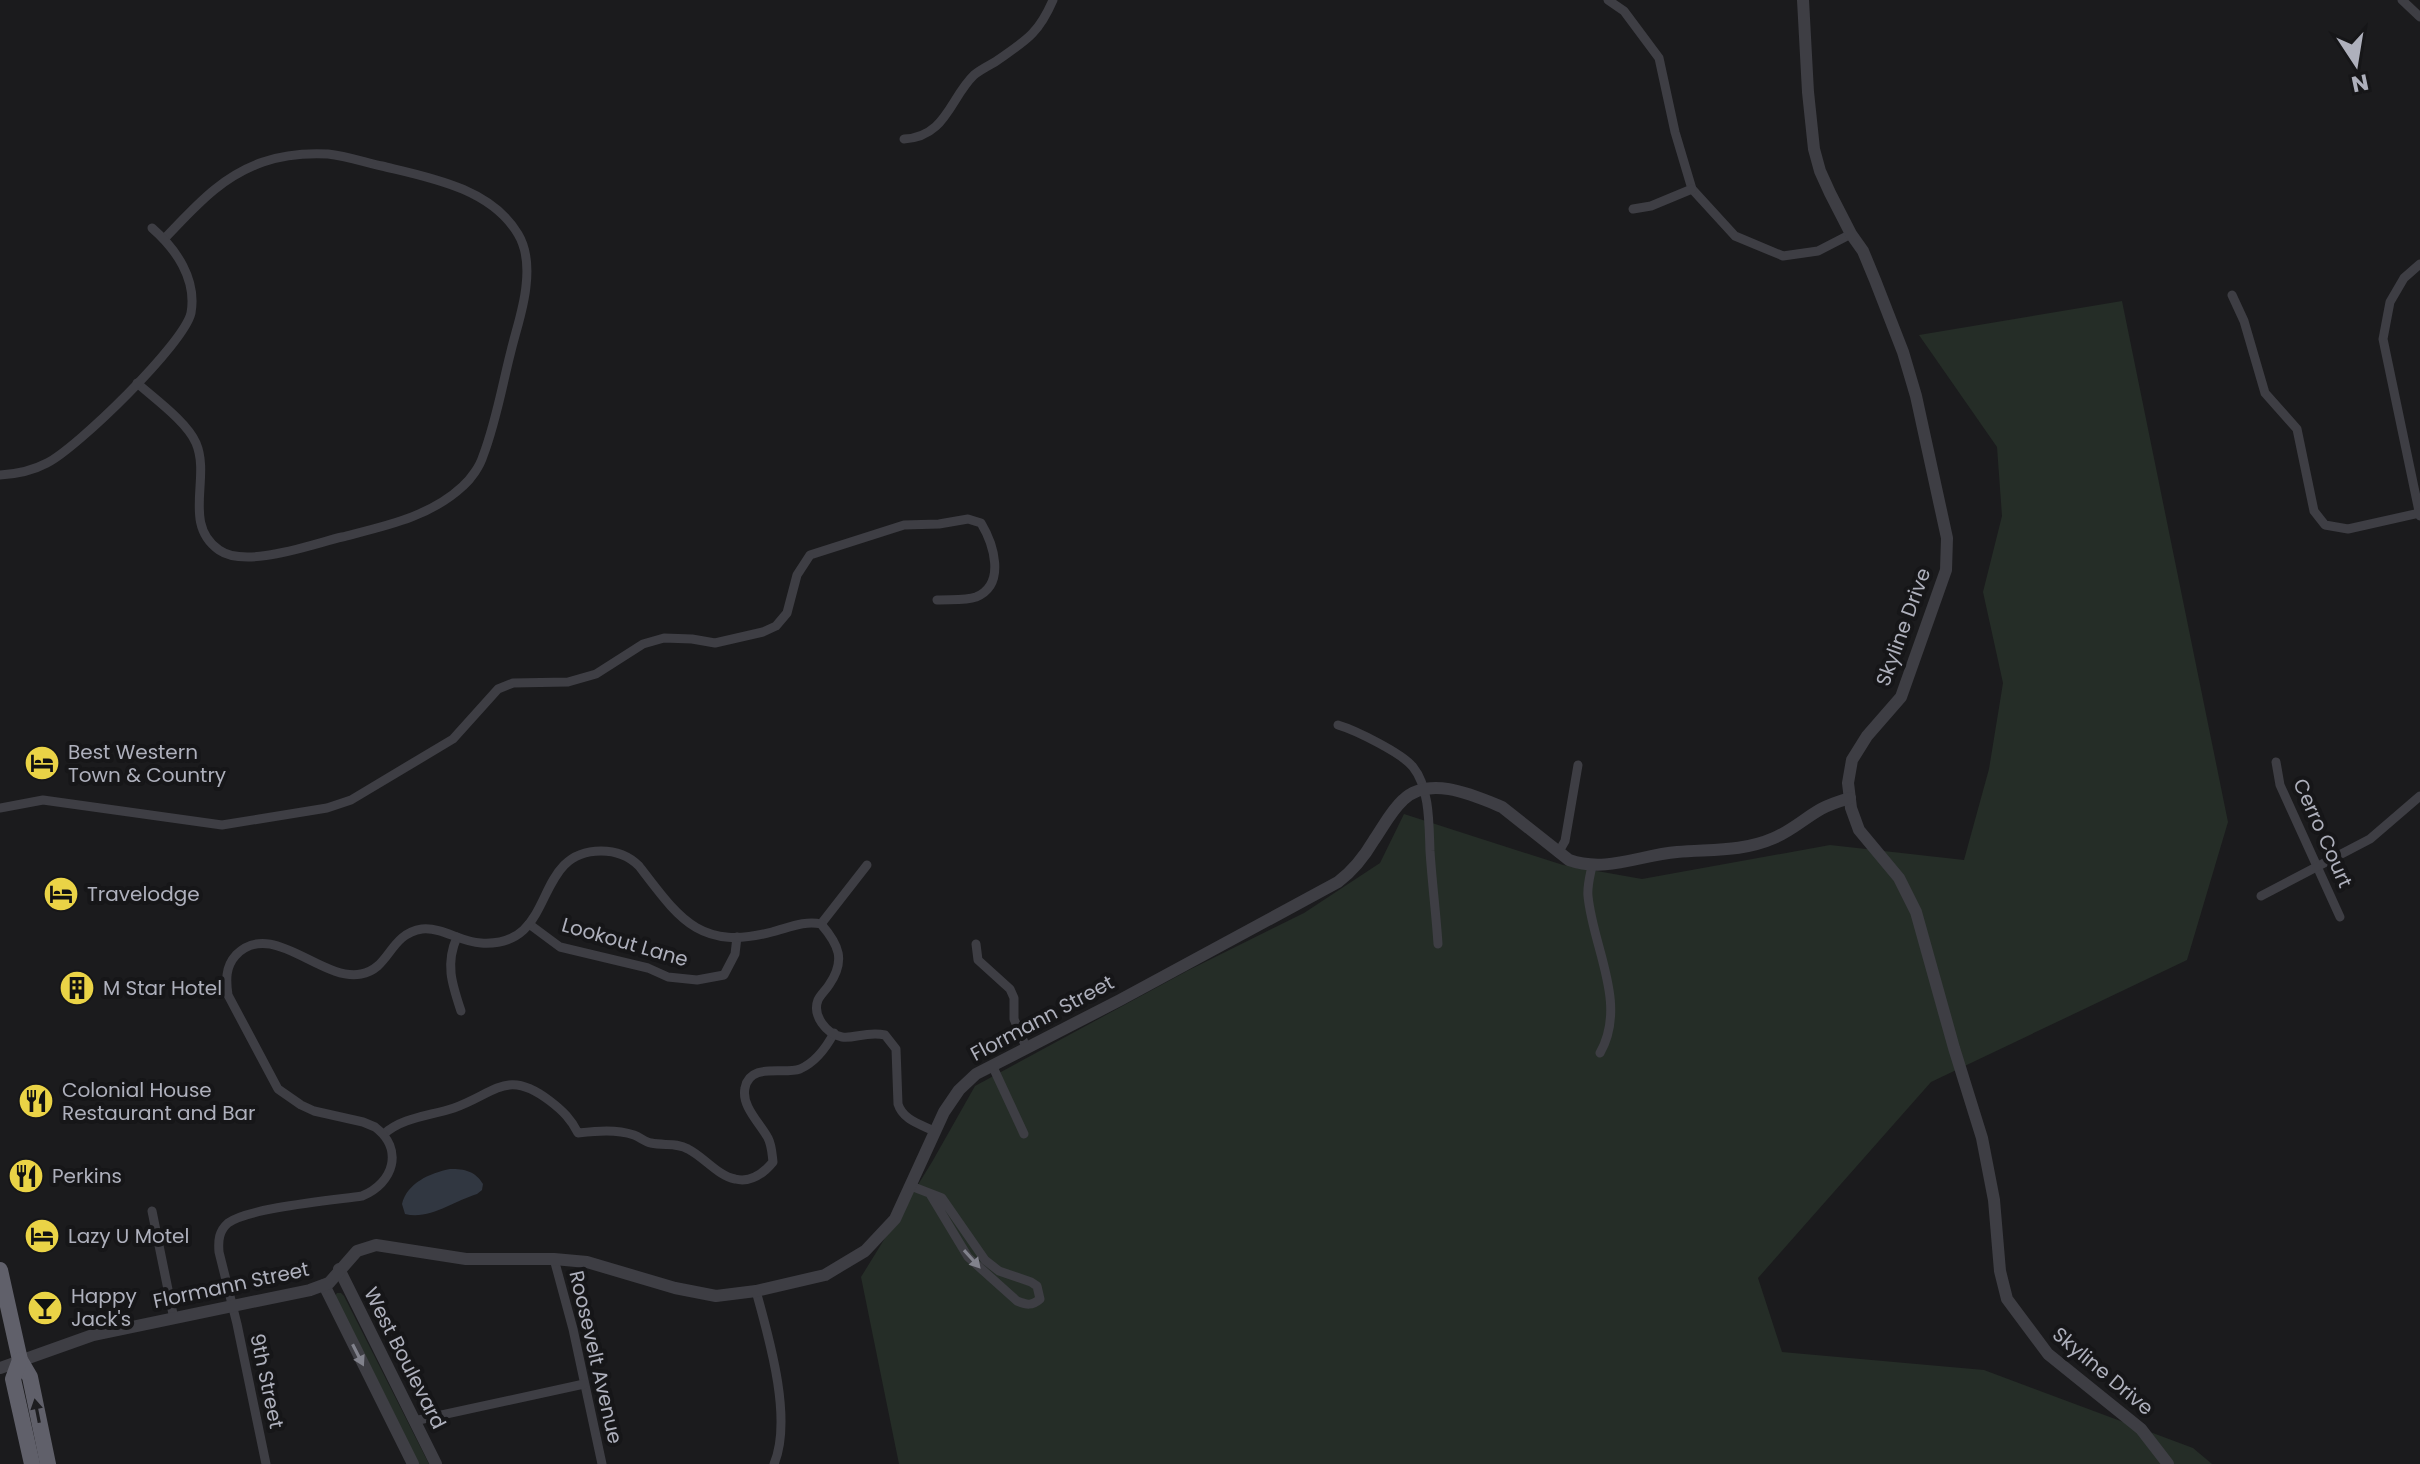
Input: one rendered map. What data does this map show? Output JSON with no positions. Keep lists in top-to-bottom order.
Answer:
{
  "streets": {
    "street": [
      "Skyline Drive",
      "Cerro Court",
      "Lookout Lane",
      "Flormann Street",
      "Roosevelt Avenue",
      "West Boulevard",
      "9th Street"
    ]
  },
  "crossings": [
    ["Flormann Street", "Roosevelt Avenue"],
    ["Flormann Street", "West Boulevard"],
    ["Flormann Street", "9th Street"]
  ],
  "places": {
    "hotel": ["Best Western Town & Country", "Travelodge", "Lazy U Motel"],
    "building": ["M Star Hotel"],
    "restaurant": ["Colonial House Restaurant and Bar", "Perkins"],
    "bar": ["Happy Jack's"]
  },
  "north": "bottom"
}
